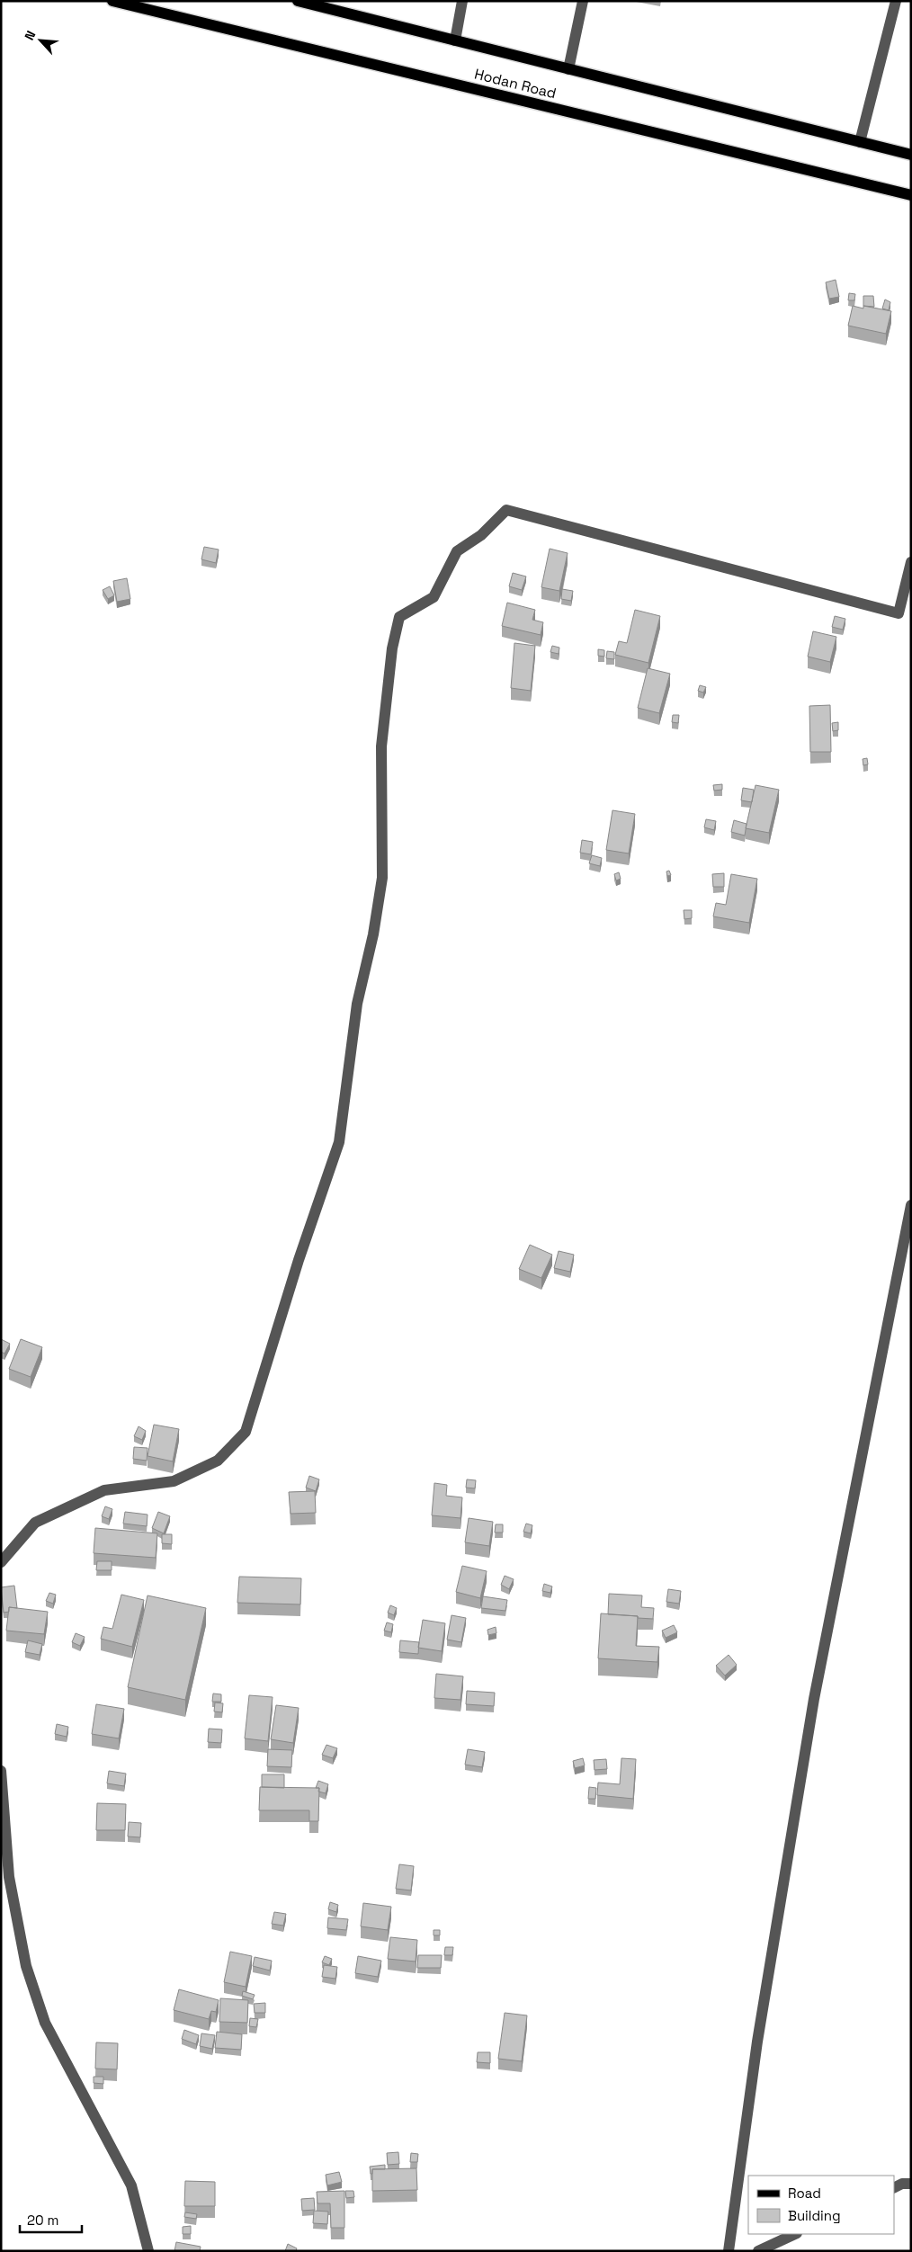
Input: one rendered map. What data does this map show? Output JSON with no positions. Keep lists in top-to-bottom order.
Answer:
{
  "streets": {
    "main road": ["Hodan Road"]
  },
  "legend": ["Road", "Building"],
  "scale_bar": "20 m",
  "north": "top left"
}
